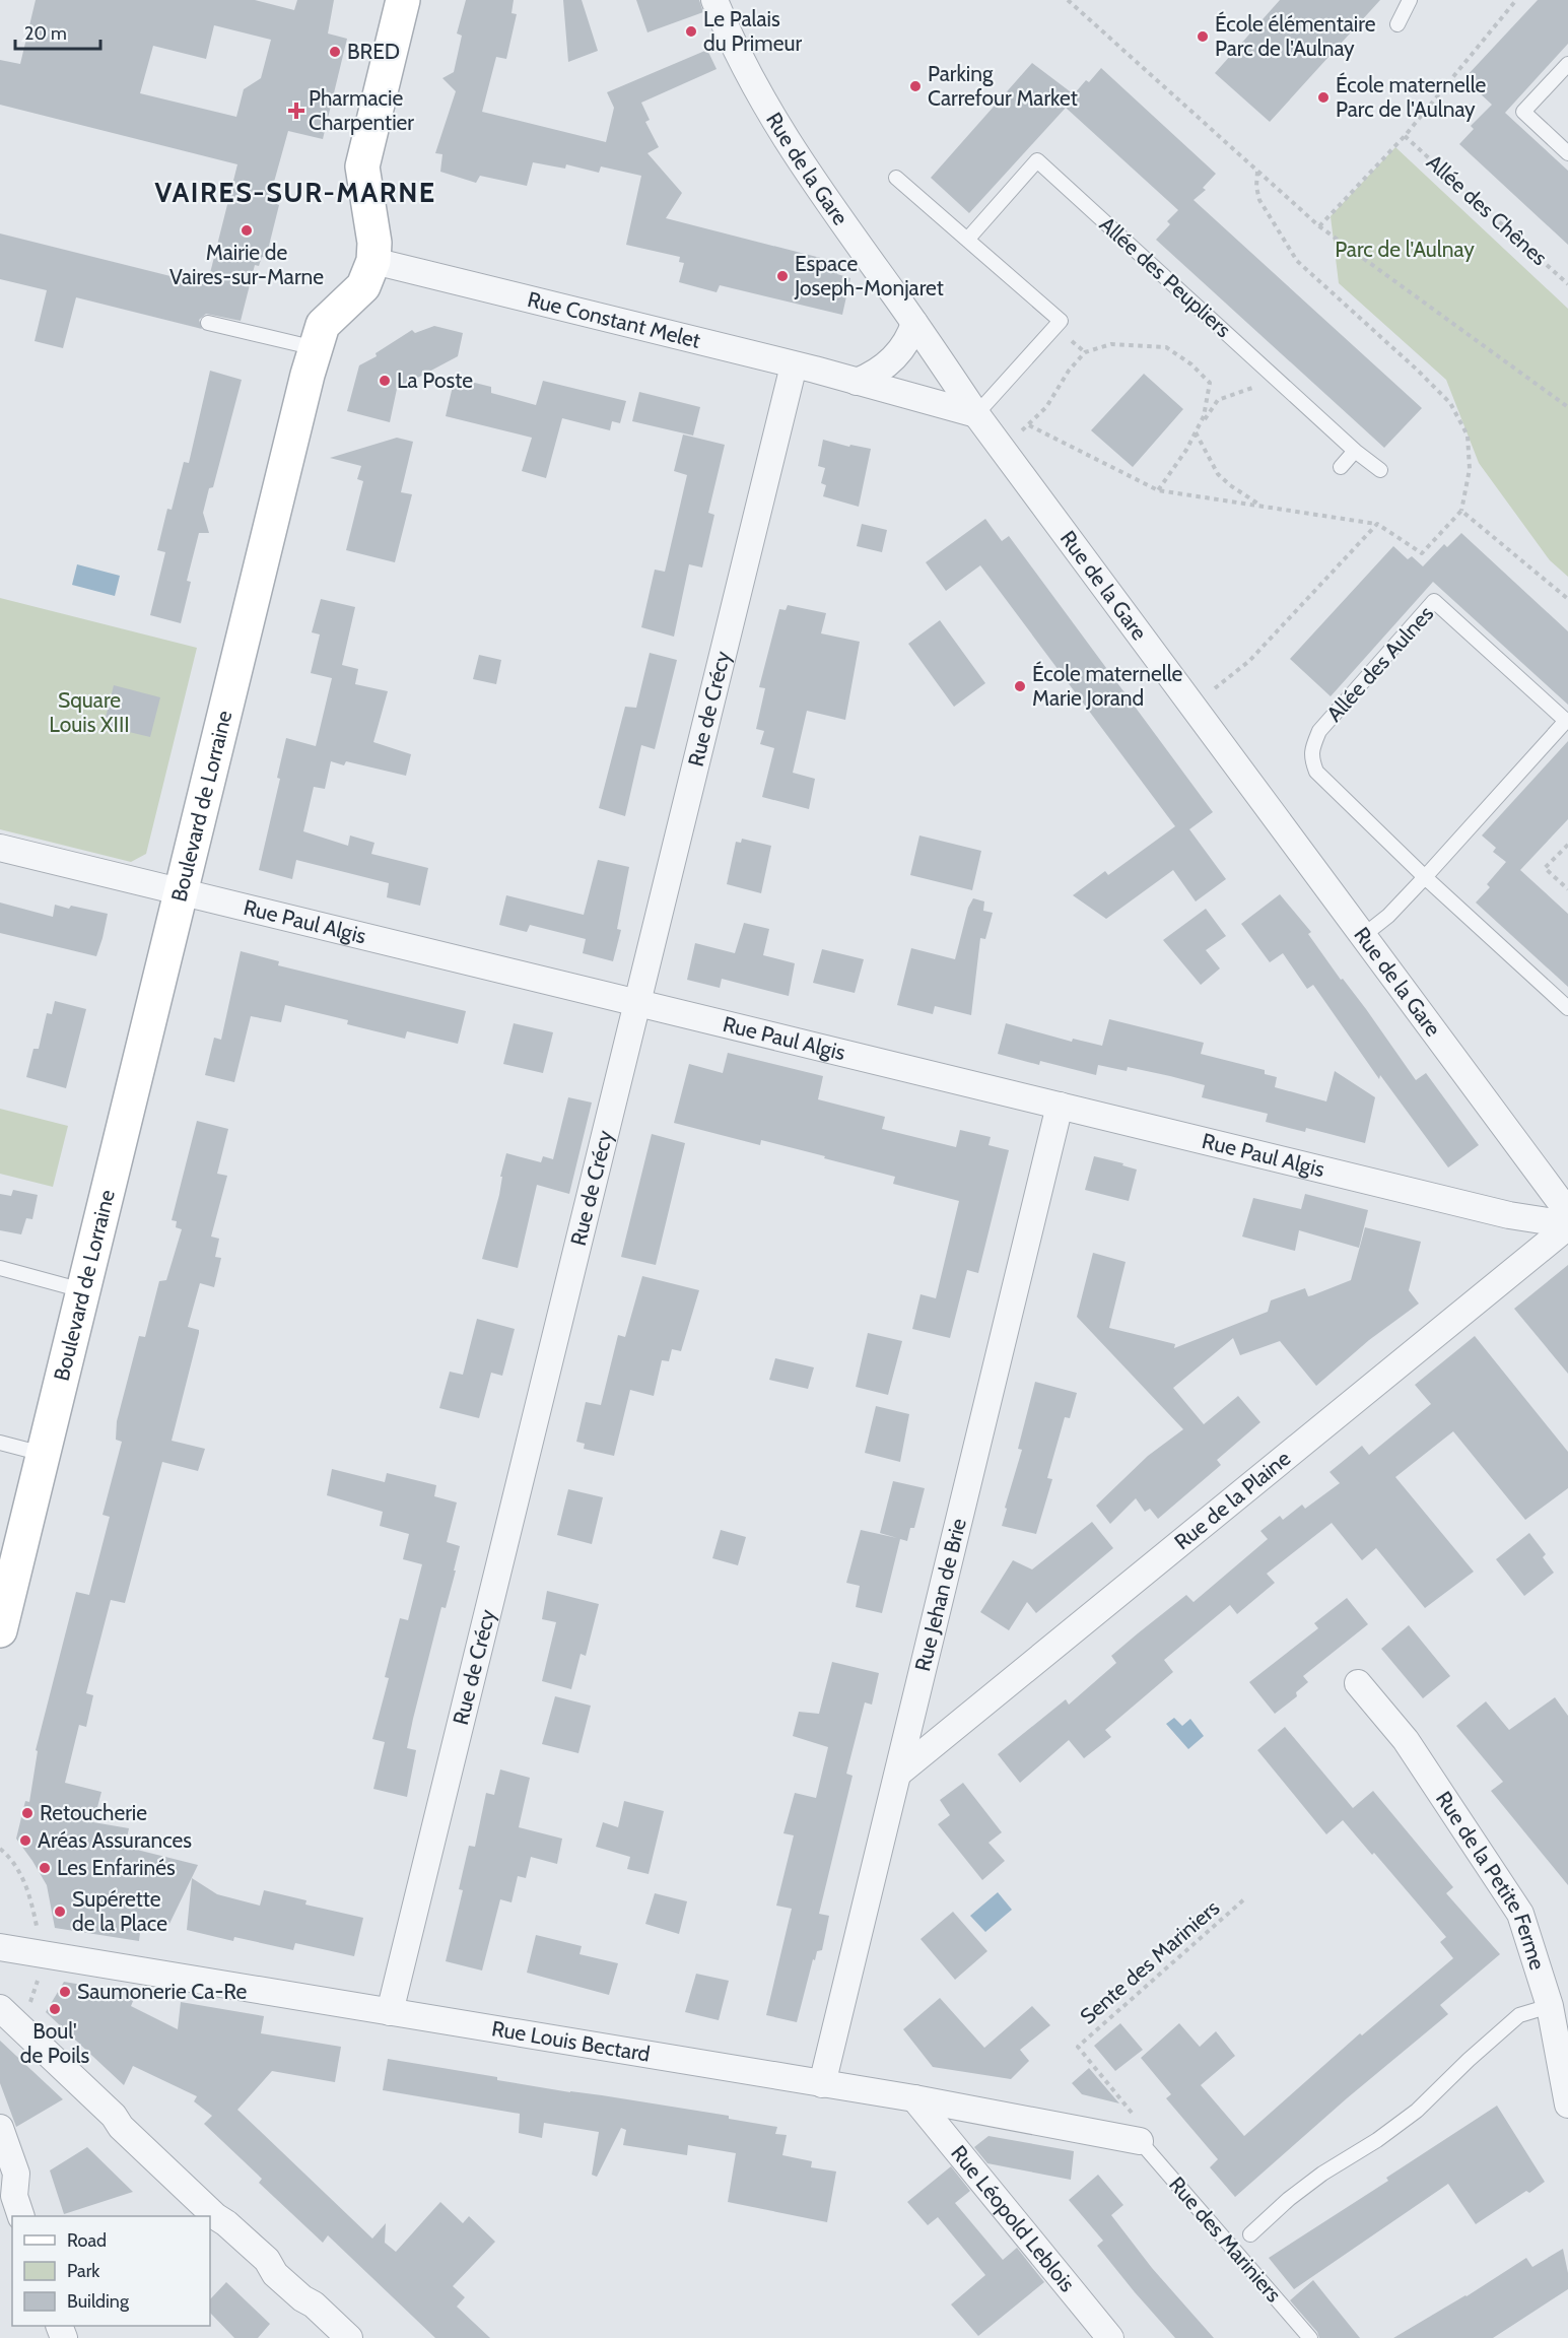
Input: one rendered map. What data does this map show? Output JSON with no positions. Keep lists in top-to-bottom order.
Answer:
{
  "streets": {
    "main road": ["Boulevard de Lorraine"],
    "street": [
      "Rue de la Gare",
      "Rue Constant Melet",
      "Rue de Crécy",
      "Rue Paul Algis",
      "Rue de la Plaine",
      "Rue Jehan de Brie",
      "Rue de la Petite Ferme",
      "Rue Louis Bectard",
      "Rue Léopold Leblois"
    ],
    "lane": ["Allée des Peupliers", "Allée des Aulnes", "Rue des Mariniers"],
    "path": ["Allée des Chênes", "Sente des Mariniers"]
  },
  "crossings": [
    ["Rue de la Gare", "Rue Constant Melet"],
    ["Rue de la Gare", "Allée des Aulnes"],
    ["Rue Constant Melet", "Rue de Crécy"],
    ["Rue Constant Melet", "Boulevard de Lorraine"],
    ["Rue de Crécy", "Rue Paul Algis"],
    ["Rue de Crécy", "Rue Louis Bectard"],
    ["Boulevard de Lorraine", "Rue Paul Algis"],
    ["Rue Paul Algis", "Rue Jehan de Brie"],
    ["Rue de la Plaine", "Rue Jehan de Brie"],
    ["Rue Jehan de Brie", "Rue Louis Bectard"],
    ["Sente des Mariniers", "Rue Louis Bectard"],
    ["Sente des Mariniers", "Rue des Mariniers"],
    ["Rue Louis Bectard", "Rue Léopold Leblois"],
    ["Rue Louis Bectard", "Rue des Mariniers"]
  ],
  "districts": ["VAIRES-SUR-MARNE"],
  "parks": ["Parc de l'Aulnay", "Square Louis XIII"],
  "places": {
    "other": [
      "Le Palais du Primeur",
      "École élémentaire Parc de l'Aulnay",
      "BRED",
      "Parking Carrefour Market",
      "École maternelle Parc de l'Aulnay",
      "Mairie de Vaires-sur-Marne",
      "Espace Joseph-Monjaret",
      "La Poste",
      "École maternelle Marie Jorand",
      "Retoucherie",
      "Aréas Assurances",
      "Les Enfarinés",
      "Supérette de la Place",
      "Saumonerie Ca-Re",
      "Boul' de Poils"
    ],
    "health": ["Pharmacie Charpentier"]
  },
  "legend": ["Road", "Park", "Building"],
  "scale_bar": "20 m"
}
